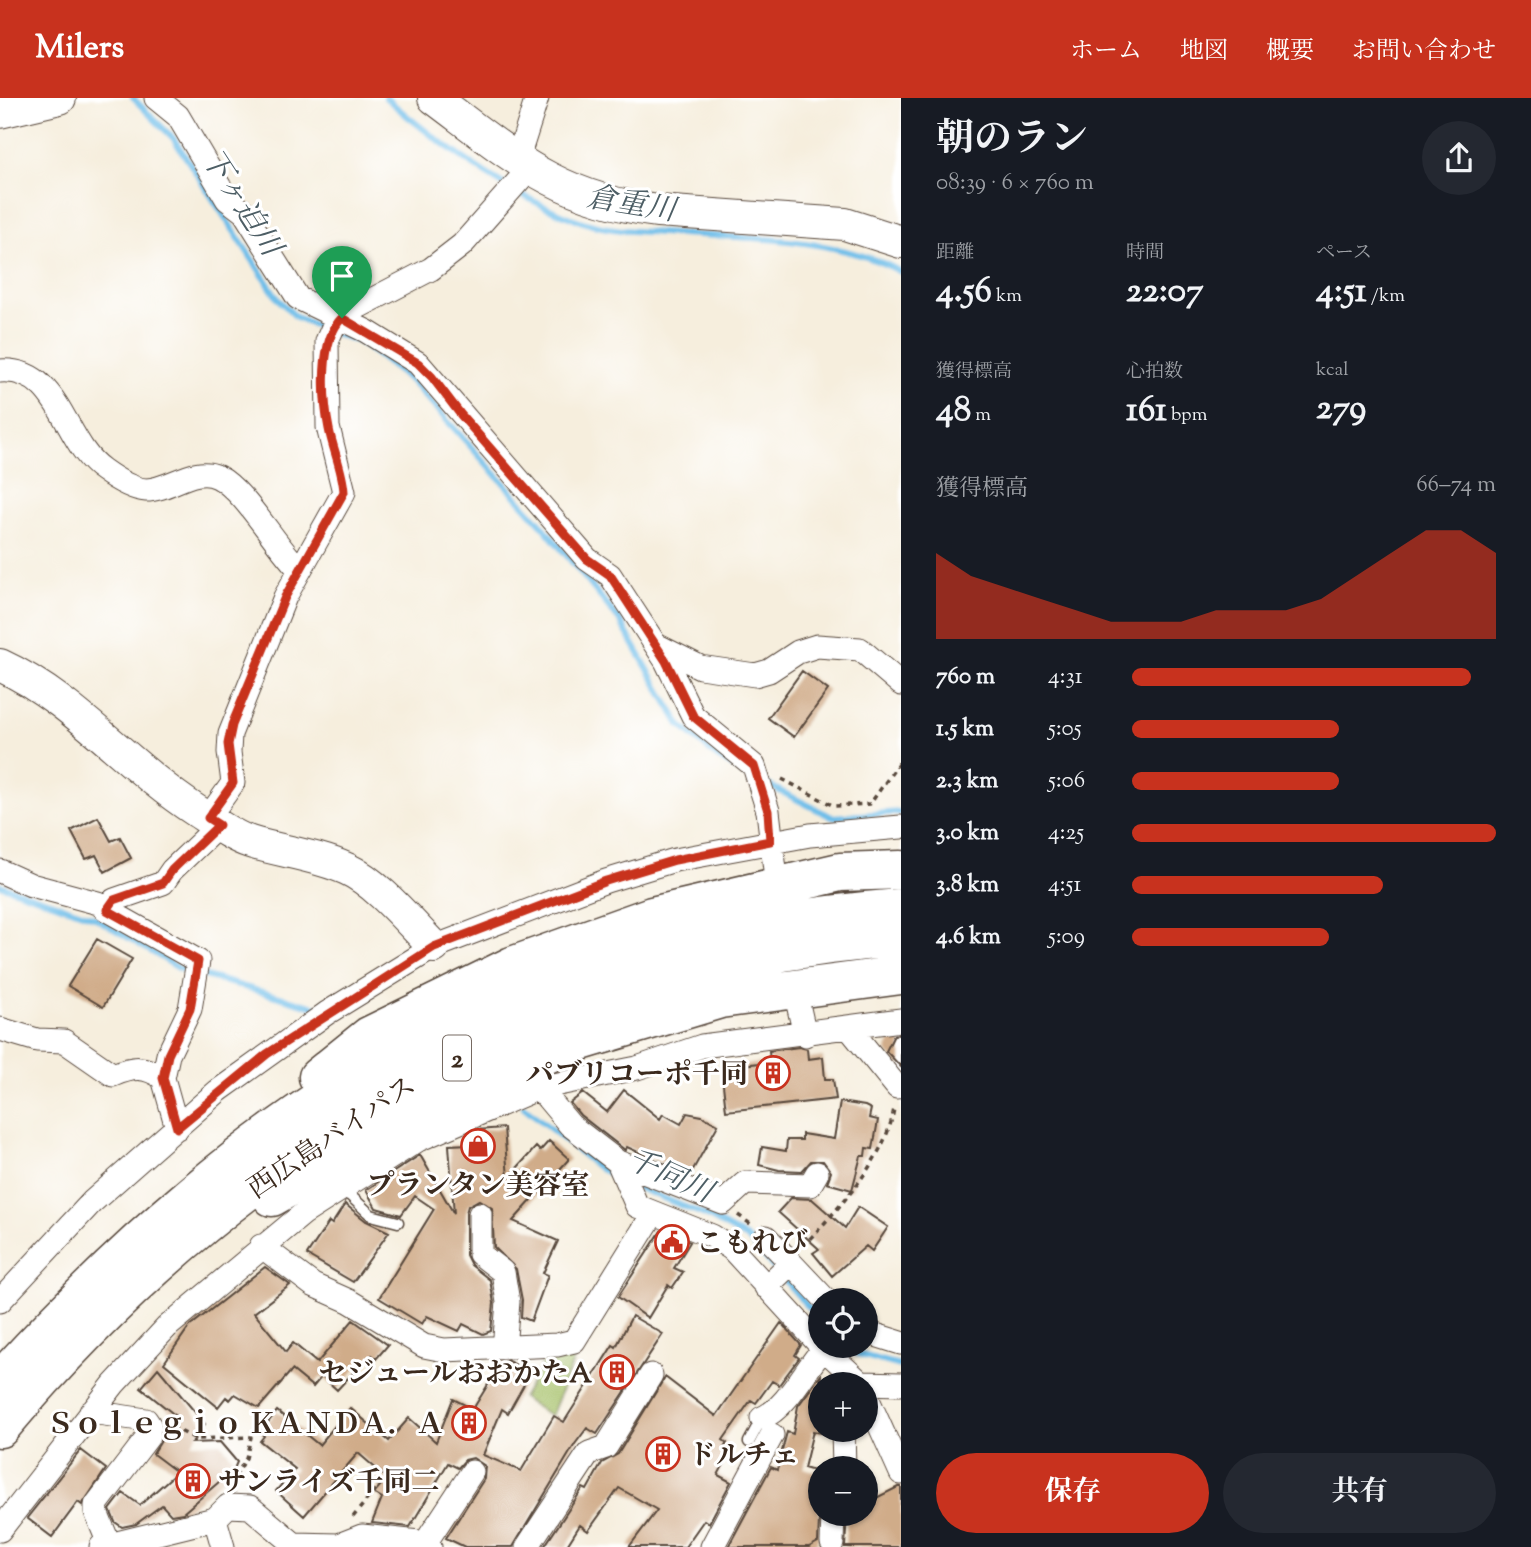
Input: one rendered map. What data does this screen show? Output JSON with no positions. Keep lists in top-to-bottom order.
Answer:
{
  "streets": {
    "highway": ["2", "西広島バイパス"]
  },
  "crossings": [
    ["2", "西広島バイパス"]
  ],
  "water": ["下ヶ迫川", "倉重川", "千同川"],
  "places": {
    "building": [
      "パブリコーポ千同",
      "セジュールおおかたA",
      "Ｓｏｌｅｇｉｏ ＫＡＮＤＡ．Ａ",
      "ドルチェ",
      "サンライズ千同二"
    ],
    "shop": ["プランタン美容室"],
    "public building": ["こもれび"]
  },
  "page": {
    "header": "Milers",
    "nav": [
      "ホーム",
      "地図",
      "概要",
      "お問い合わせ"
    ],
    "heading": ["朝のラン", "08:39 · 6 × 760 m"],
    "stats": [
      ["距離", "4.56 km"],
      ["時間", "22:07"],
      ["ペース", "4:51 /km"],
      ["獲得標高", "48 m"],
      ["心拍数", "161 bpm"],
      ["kcal", "279"]
    ],
    "chart": ["獲得標高", "66–74 m"],
    "list": [
      {
        "name": "760 m",
        "note": "4:31"
      },
      {
        "name": "1.5 km",
        "note": "5:05"
      },
      {
        "name": "2.3 km",
        "note": "5:06"
      },
      {
        "name": "3.0 km",
        "note": "4:25"
      },
      {
        "name": "3.8 km",
        "note": "4:51"
      },
      {
        "name": "4.6 km",
        "note": "5:09"
      }
    ],
    "map_buttons": ["+", "−"],
    "buttons": ["保存", "共有"]
  }
}
